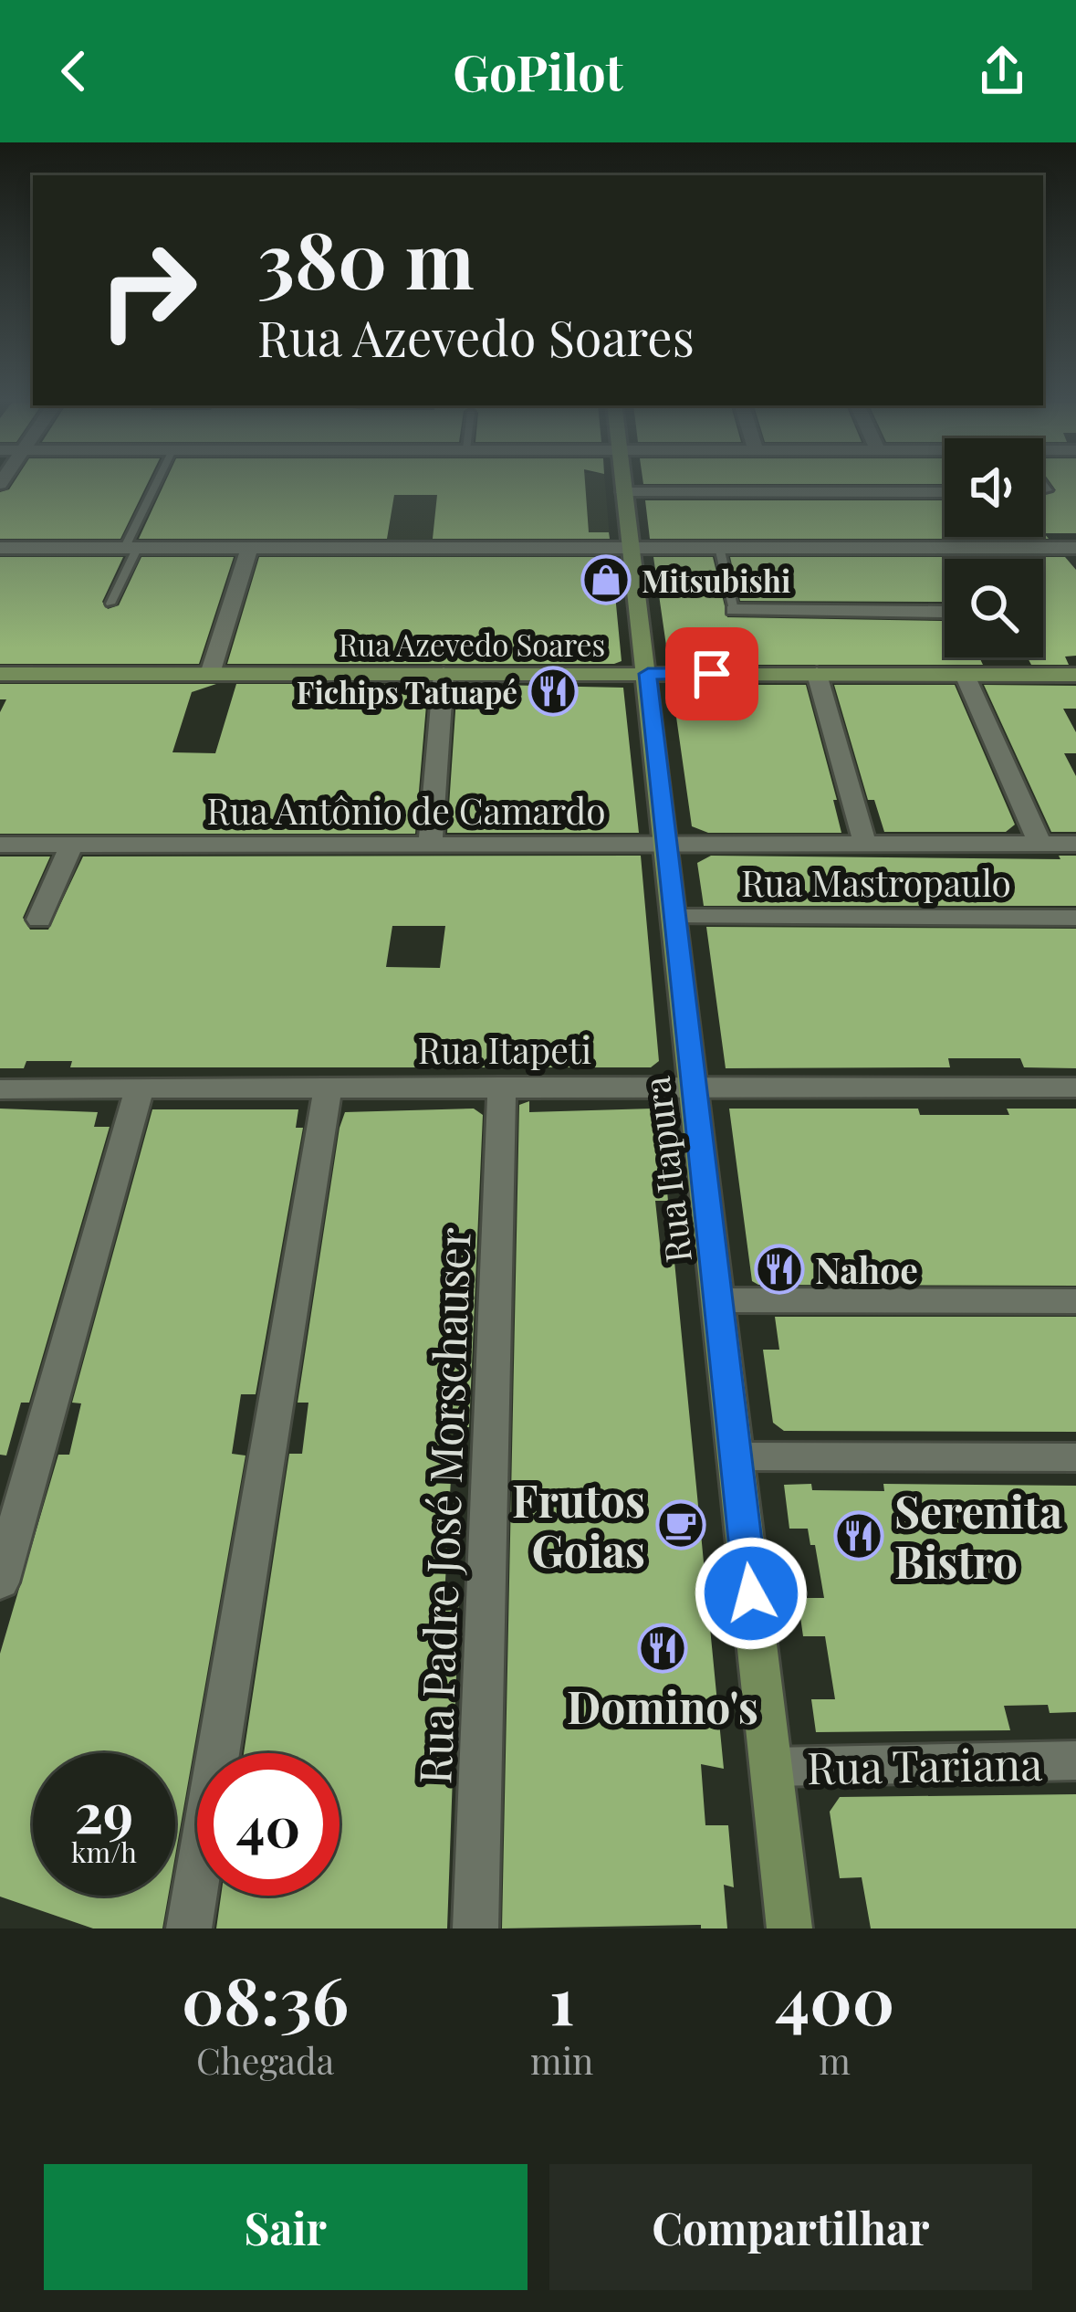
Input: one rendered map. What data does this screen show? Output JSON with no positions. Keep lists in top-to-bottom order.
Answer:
{
  "streets": {
    "street": [
      "Rua Azevedo Soares",
      "Rua Antônio de Camardo",
      "Rua Mastropaulo",
      "Rua Itapeti",
      "Rua Itapura",
      "Rua Padre José Morschauser",
      "Rua Tariana"
    ]
  },
  "crossings": [
    ["Rua Azevedo Soares", "Rua Itapura"],
    ["Rua Antônio de Camardo", "Rua Itapura"],
    ["Rua Mastropaulo", "Rua Itapura"],
    ["Rua Itapeti", "Rua Itapura"],
    ["Rua Itapeti", "Rua Padre José Morschauser"],
    ["Rua Itapura", "Rua Tariana"]
  ],
  "places": {
    "shop": ["Mitsubishi"],
    "restaurant": [
      "Fichips Tatuapé",
      "Nahoe",
      "Serenita Bistro",
      "Domino's"
    ],
    "cafe": ["Frutos Goias"]
  },
  "page": {
    "header": "GoPilot",
    "turn": ["380 m", "Rua Azevedo Soares"],
    "speed": "29 km/h",
    "limit": "40",
    "eta": [
      "08:36",
      "Chegada",
      "1",
      "min",
      "400",
      "m"
    ],
    "buttons": ["Sair", "Compartilhar"]
  }
}
